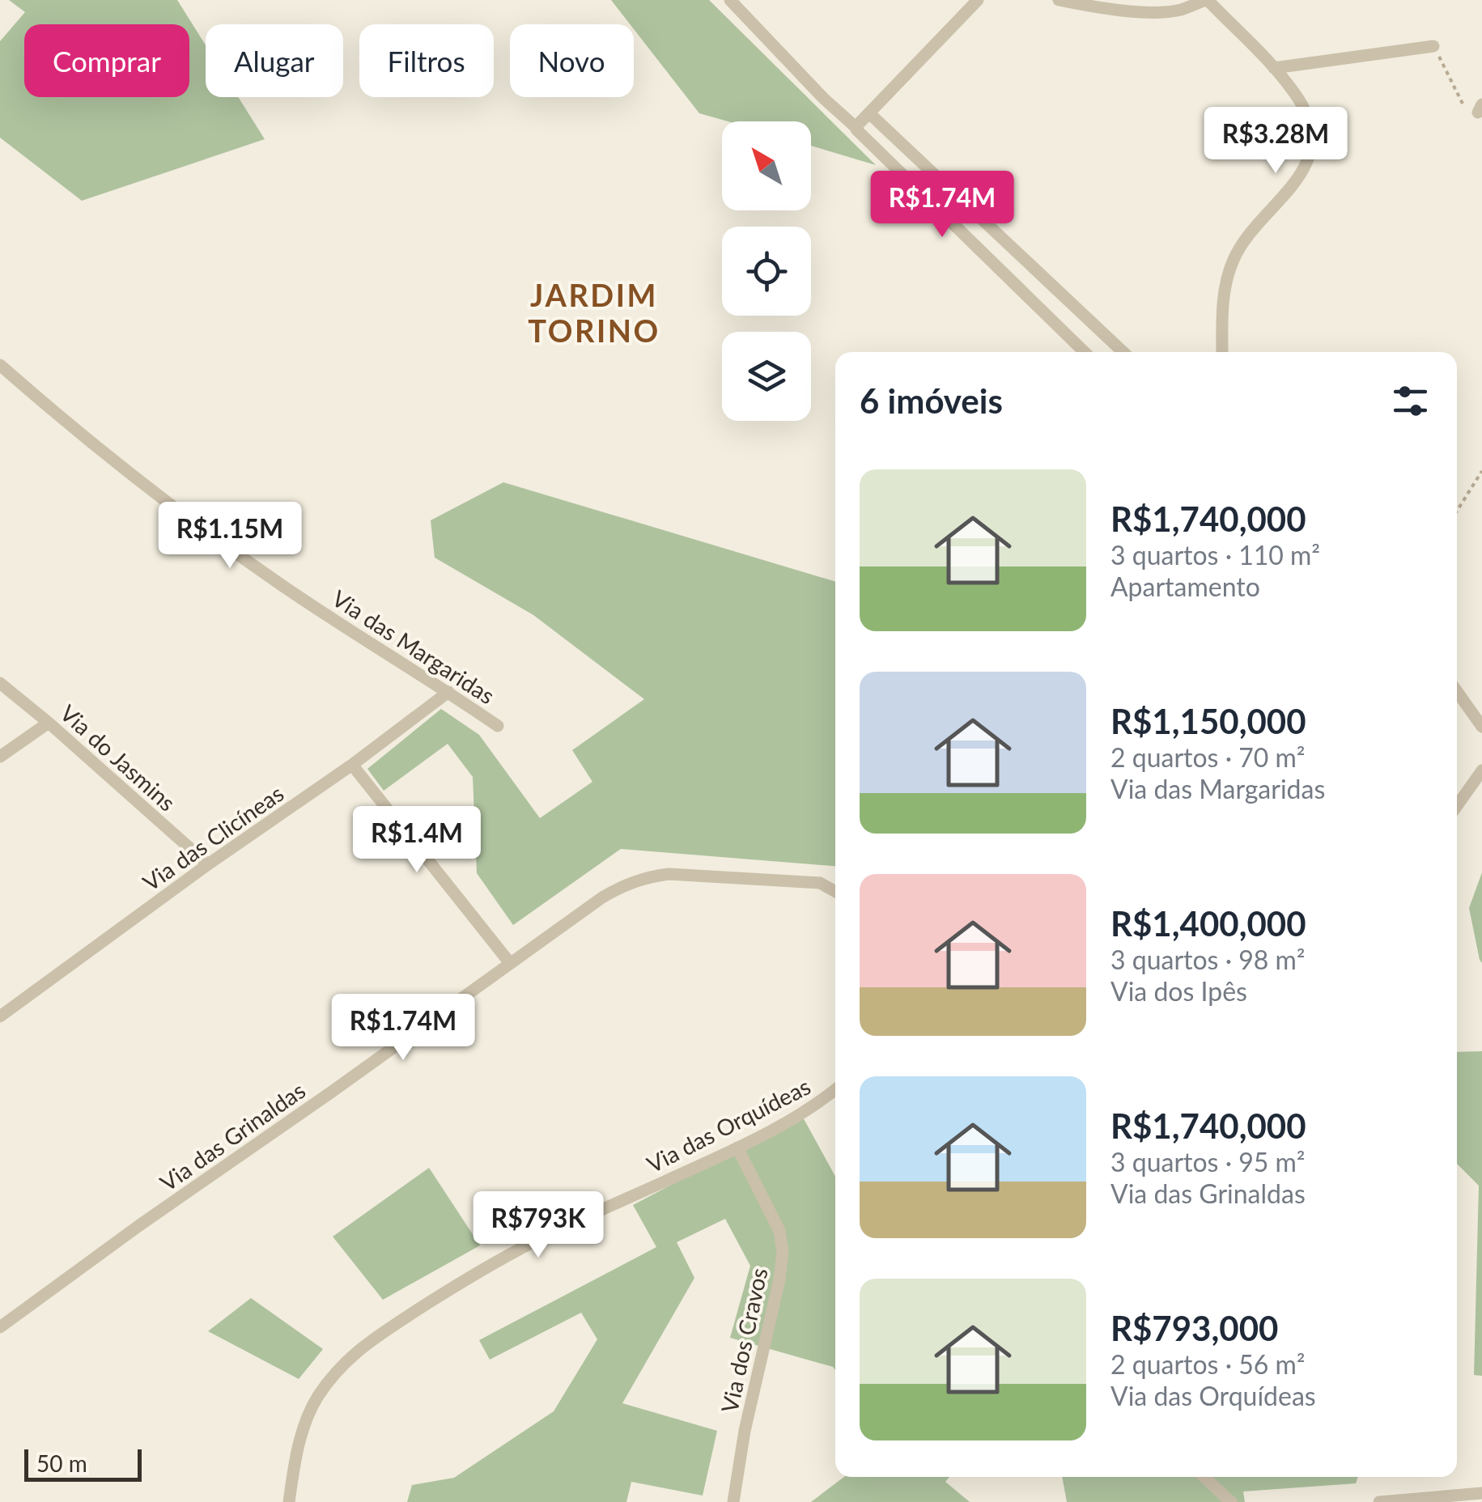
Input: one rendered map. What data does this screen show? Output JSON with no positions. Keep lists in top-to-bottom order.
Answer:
{
  "streets": {
    "street": [
      "Via das Margaridas",
      "Via do Jasmins",
      "Via das Clicíneas",
      "Via das Orquídeas",
      "Via das Grinaldas",
      "Via dos Cravos"
    ]
  },
  "crossings": [
    ["Via das Margaridas", "Via das Clicíneas"],
    ["Via do Jasmins", "Via das Clicíneas"],
    ["Via das Orquídeas", "Via dos Cravos"]
  ],
  "districts": ["JARDIM TORINO"],
  "scale_bar": "50 m",
  "north": "top left",
  "page": {
    "chip": [
      "Comprar",
      "Alugar",
      "Filtros",
      "Novo"
    ],
    "price": [
      "R$3.28M",
      "R$1.74M",
      "R$1.15M",
      "R$1.4M",
      "R$1.74M",
      "R$793K"
    ],
    "heading": "6 imóveis",
    "list": [
      {
        "name": "R$1,740,000",
        "note": "3 quartos · 110 m² · Apartamento"
      },
      {
        "name": "R$1,150,000",
        "note": "2 quartos · 70 m² · Via das Margaridas"
      },
      {
        "name": "R$1,400,000",
        "note": "3 quartos · 98 m² · Via dos Ipês"
      },
      {
        "name": "R$1,740,000",
        "note": "3 quartos · 95 m² · Via das Grinaldas"
      },
      {
        "name": "R$793,000",
        "note": "2 quartos · 56 m² · Via das Orquídeas"
      }
    ],
    "scale": "50 m"
  }
}
